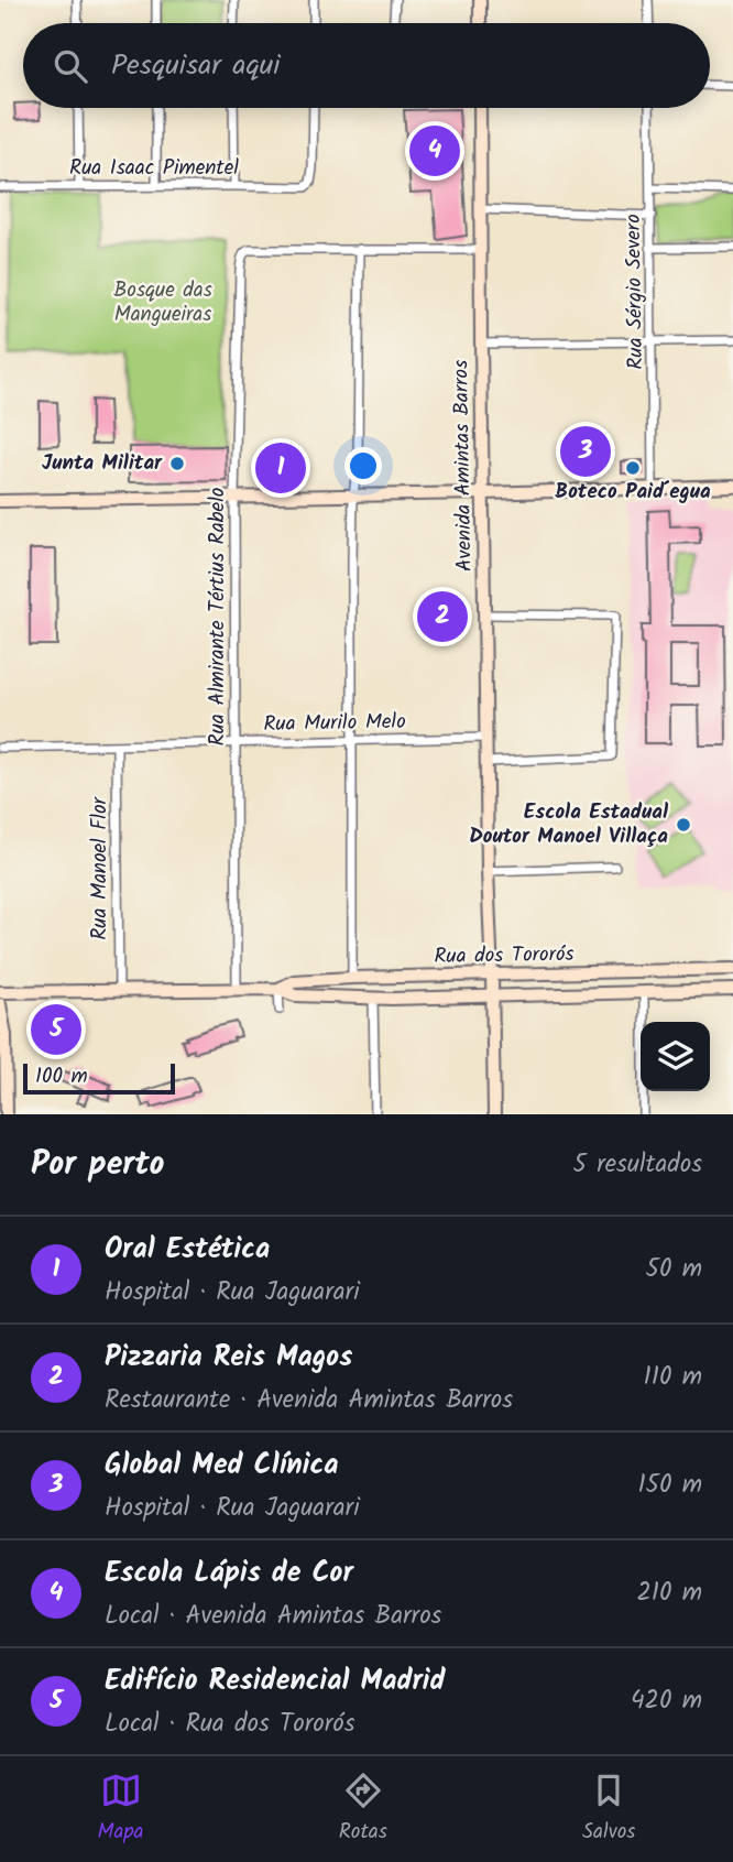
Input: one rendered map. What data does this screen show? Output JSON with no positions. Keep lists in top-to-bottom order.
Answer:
{
  "streets": {
    "main road": ["Avenida Amintas Barros", "Rua dos Tororós"],
    "street": [
      "Rua Isaac Pimentel",
      "Rua Sérgio Severo",
      "Rua Almirante Tértius Rabelo",
      "Rua Murilo Melo",
      "Rua Manoel Flor"
    ]
  },
  "crossings": [
    ["Avenida Amintas Barros", "Rua Murilo Melo"],
    ["Avenida Amintas Barros", "Rua dos Tororós"],
    ["Rua Almirante Tértius Rabelo", "Rua Murilo Melo"],
    ["Rua Almirante Tértius Rabelo", "Rua dos Tororós"],
    ["Rua Murilo Melo", "Rua Manoel Flor"],
    ["Rua Manoel Flor", "Rua dos Tororós"]
  ],
  "parks": ["Bosque das Mangueiras"],
  "places": ["Junta Militar", "Boteco Paid´egua", "Escola Estadual Doutor Manoel Villaça"],
  "scale_bar": "100 m",
  "page": {
    "search": "Pesquisar aqui",
    "pins": [
      "4",
      "3",
      "1",
      "2",
      "5"
    ],
    "scale": "100 m",
    "heading": ["Por perto", "5 resultados"],
    "list": [
      {
        "mark": "1",
        "name": "Oral Estética",
        "note": "Hospital · Rua Jaguarari",
        "value": "50 m"
      },
      {
        "mark": "2",
        "name": "Pizzaria Reis Magos",
        "note": "Restaurante · Avenida Amintas Barros",
        "value": "110 m"
      },
      {
        "mark": "3",
        "name": "Global Med Clínica",
        "note": "Hospital · Rua Jaguarari",
        "value": "150 m"
      },
      {
        "mark": "4",
        "name": "Escola Lápis de Cor",
        "note": "Local · Avenida Amintas Barros",
        "value": "210 m"
      },
      {
        "mark": "5",
        "name": "Edifício Residencial Madrid",
        "note": "Local · Rua dos Tororós",
        "value": "420 m"
      }
    ],
    "nav": ["Mapa", "Rotas", "Salvos"]
  }
}
